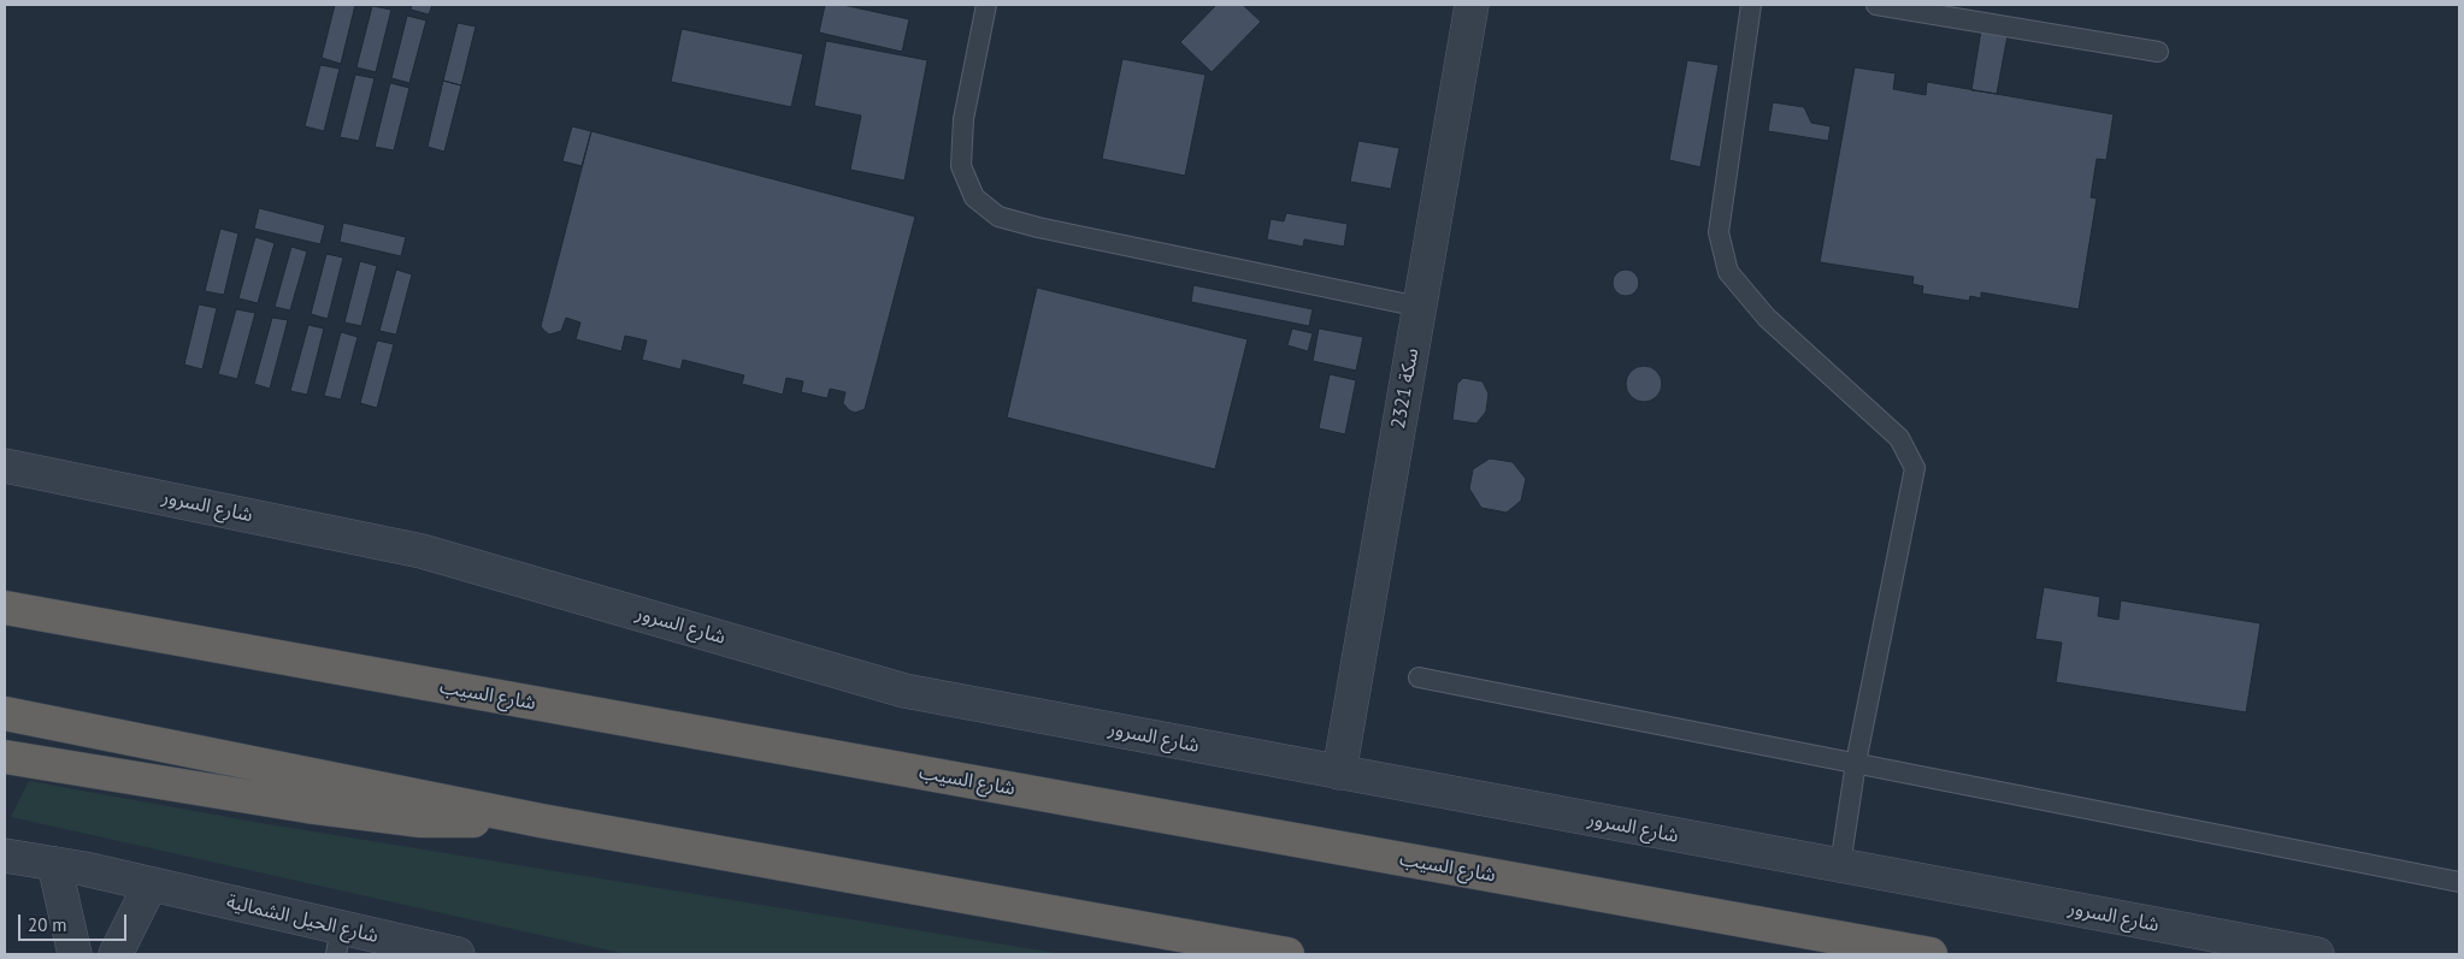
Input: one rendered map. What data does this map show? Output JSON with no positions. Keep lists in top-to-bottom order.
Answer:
{
  "streets": {
    "highway": ["شارع السيب"],
    "street": ["سكة 2321", "شارع السرور", "شارع الحيل الشمالية"]
  },
  "crossings": [
    ["سكة 2321", "شارع السرور"]
  ],
  "scale_bar": "20 m"
}
